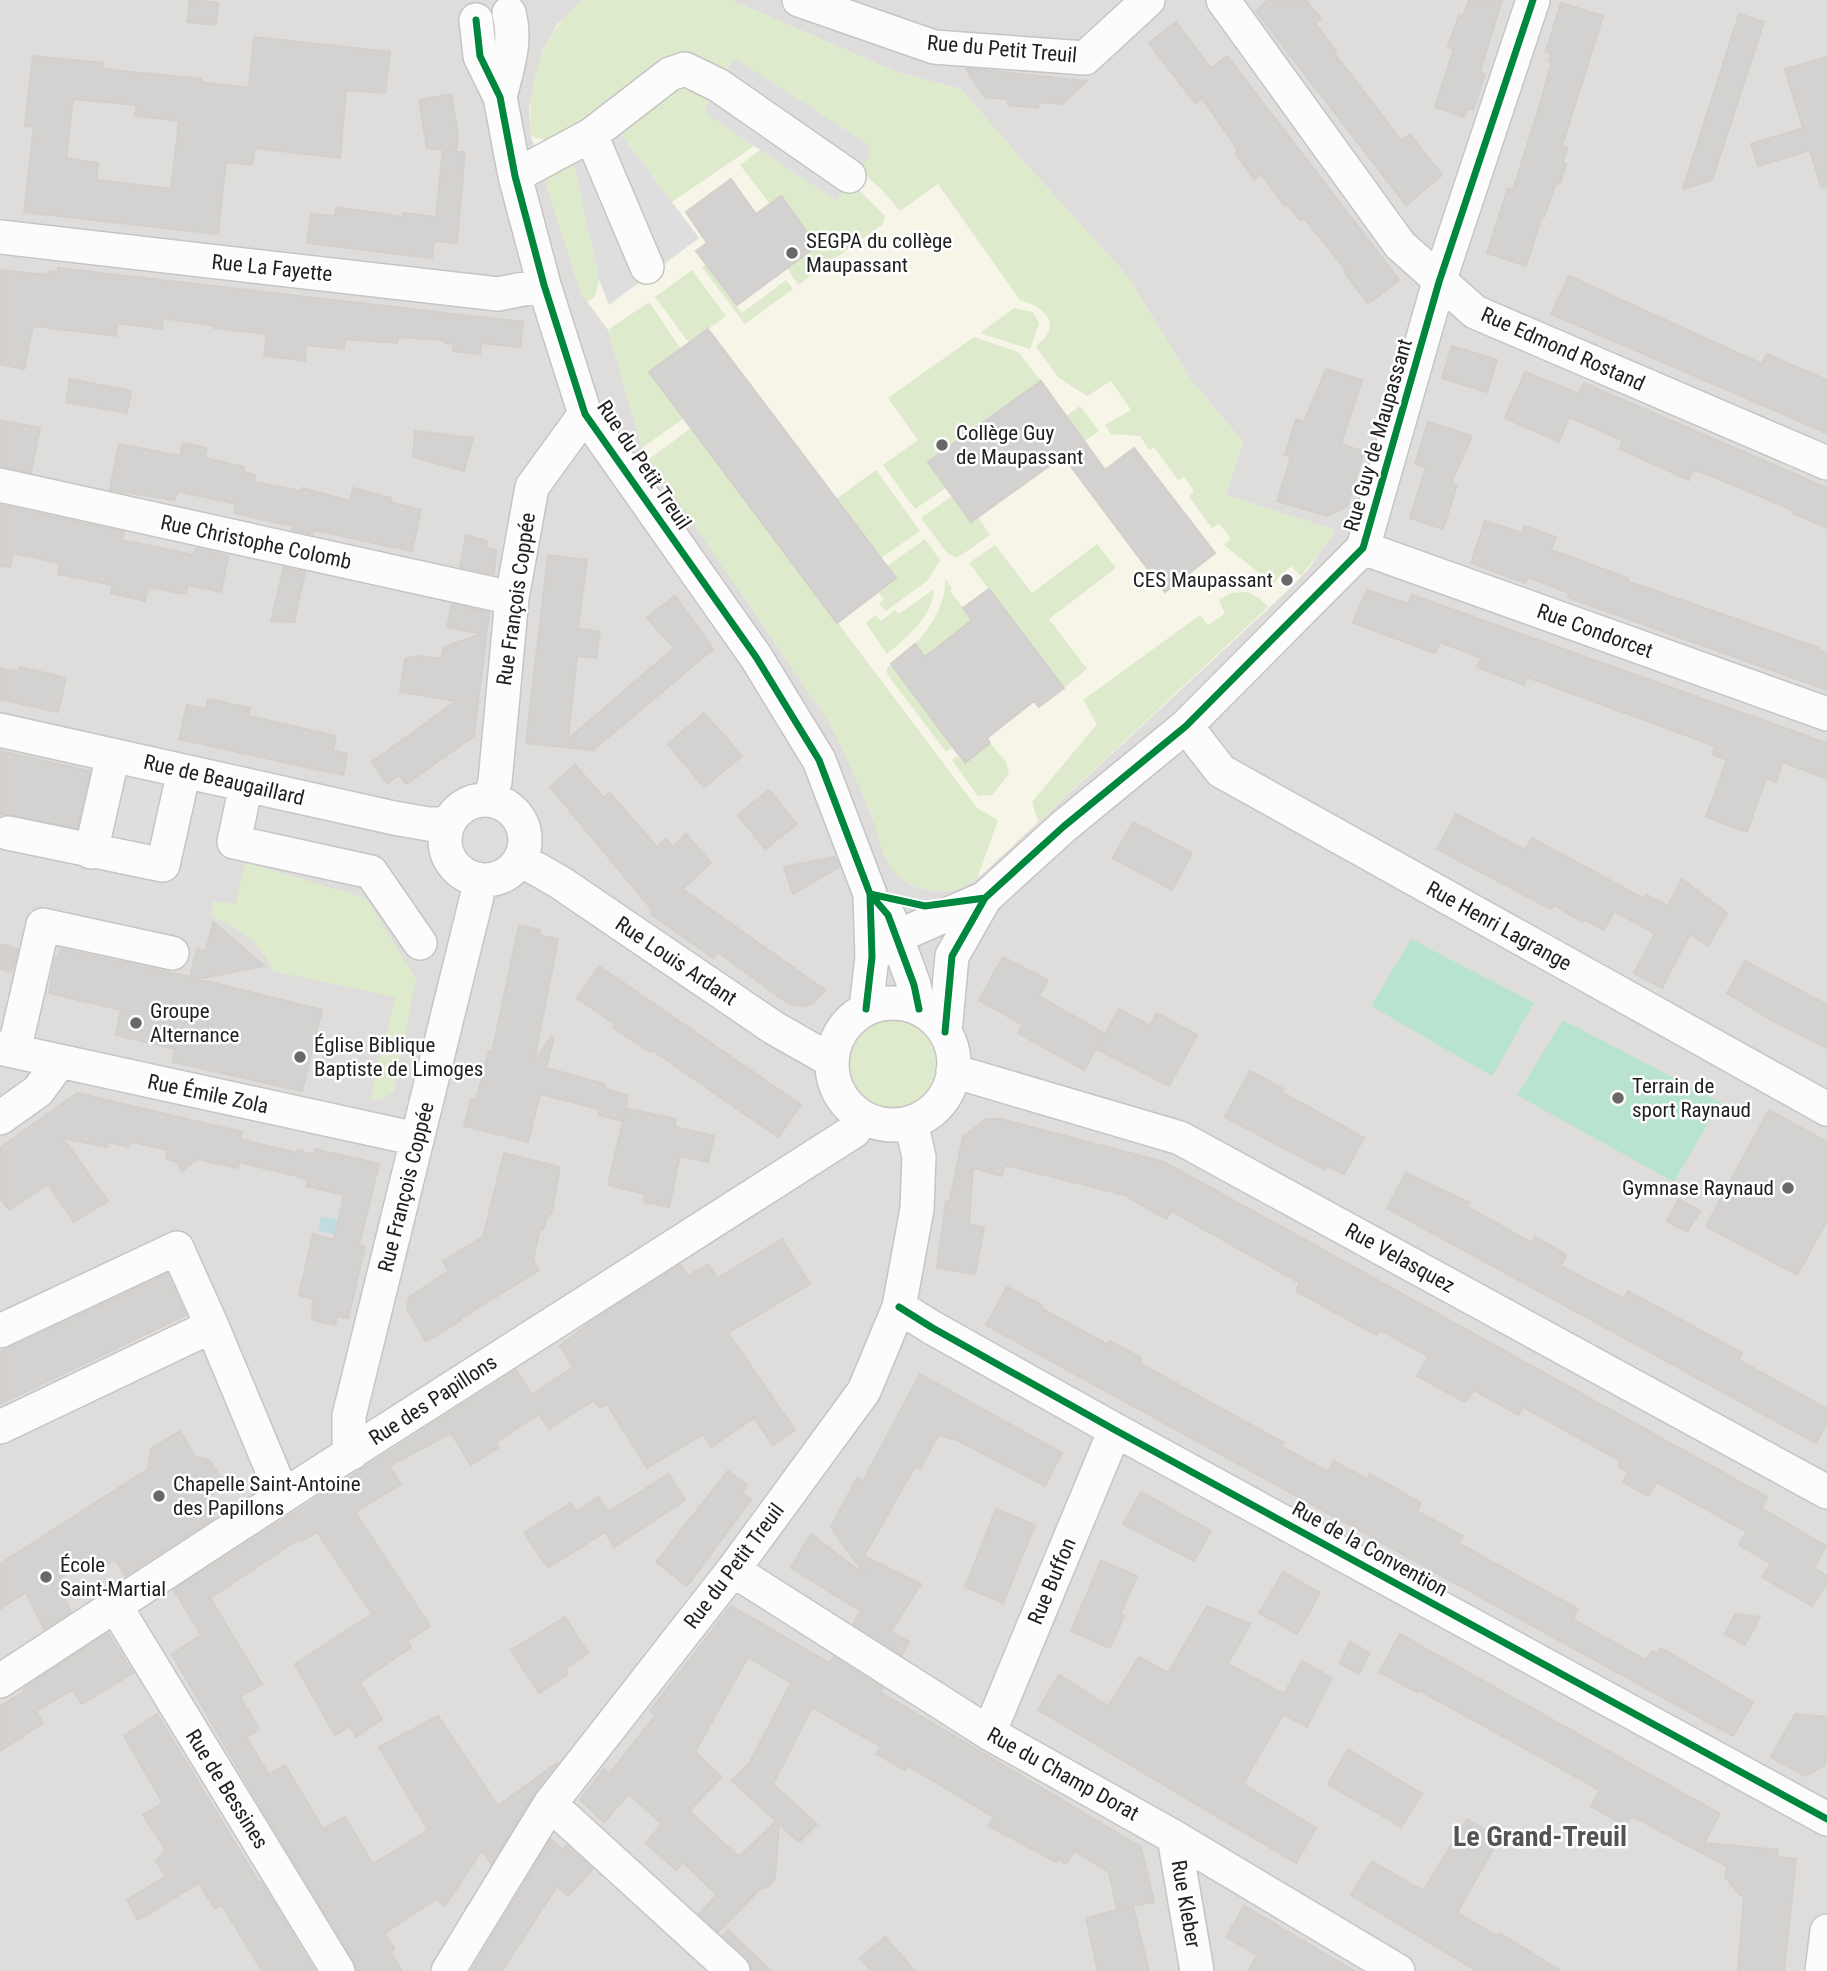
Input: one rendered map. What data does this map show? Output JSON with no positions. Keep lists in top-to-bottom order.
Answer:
{
  "streets": {
    "street": [
      "Rue du Petit Treuil",
      "Rue La Fayette",
      "Rue Edmond Rostand",
      "Rue Guy de Maupassant",
      "Rue Christophe Colomb",
      "Rue François Coppée",
      "Rue Condorcet",
      "Rue de Beaugaillard",
      "Rue Henri Lagrange",
      "Rue Louis Ardant",
      "Rue Émile Zola",
      "Rue Velasquez",
      "Rue des Papillons",
      "Rue de la Convention",
      "Rue Buffon",
      "Rue du Champ Dorat",
      "Rue de Bessines",
      "Rue Kleber"
    ]
  },
  "crossings": [
    ["Rue du Petit Treuil", "Rue La Fayette"],
    ["Rue du Petit Treuil", "Rue Guy de Maupassant"],
    ["Rue du Petit Treuil", "Rue François Coppée"],
    ["Rue du Petit Treuil", "Rue Louis Ardant"],
    ["Rue du Petit Treuil", "Rue Velasquez"],
    ["Rue du Petit Treuil", "Rue des Papillons"],
    ["Rue du Petit Treuil", "Rue de la Convention"],
    ["Rue du Petit Treuil", "Rue du Champ Dorat"],
    ["Rue Edmond Rostand", "Rue Guy de Maupassant"],
    ["Rue Guy de Maupassant", "Rue Condorcet"],
    ["Rue Guy de Maupassant", "Rue Henri Lagrange"],
    ["Rue Guy de Maupassant", "Rue Louis Ardant"],
    ["Rue Guy de Maupassant", "Rue Velasquez"],
    ["Rue Guy de Maupassant", "Rue des Papillons"],
    ["Rue Christophe Colomb", "Rue François Coppée"],
    ["Rue François Coppée", "Rue de Beaugaillard"],
    ["Rue François Coppée", "Rue Louis Ardant"],
    ["Rue François Coppée", "Rue Émile Zola"],
    ["Rue François Coppée", "Rue des Papillons"],
    ["Rue de Beaugaillard", "Rue Louis Ardant"],
    ["Rue Louis Ardant", "Rue Velasquez"],
    ["Rue Louis Ardant", "Rue des Papillons"],
    ["Rue Velasquez", "Rue des Papillons"],
    ["Rue des Papillons", "Rue de Bessines"],
    ["Rue de la Convention", "Rue Buffon"],
    ["Rue Buffon", "Rue du Champ Dorat"],
    ["Rue du Champ Dorat", "Rue Kleber"]
  ],
  "districts": ["Le Grand-Treuil"],
  "places": [
    "SEGPA du collège Maupassant",
    "Collège Guy de Maupassant",
    "CES Maupassant",
    "Groupe Alternance",
    "Église Biblique Baptiste de Limoges",
    "Terrain de sport Raynaud",
    "Gymnase Raynaud",
    "Chapelle Saint-Antoine des Papillons",
    "École Saint-Martial"
  ]
}
